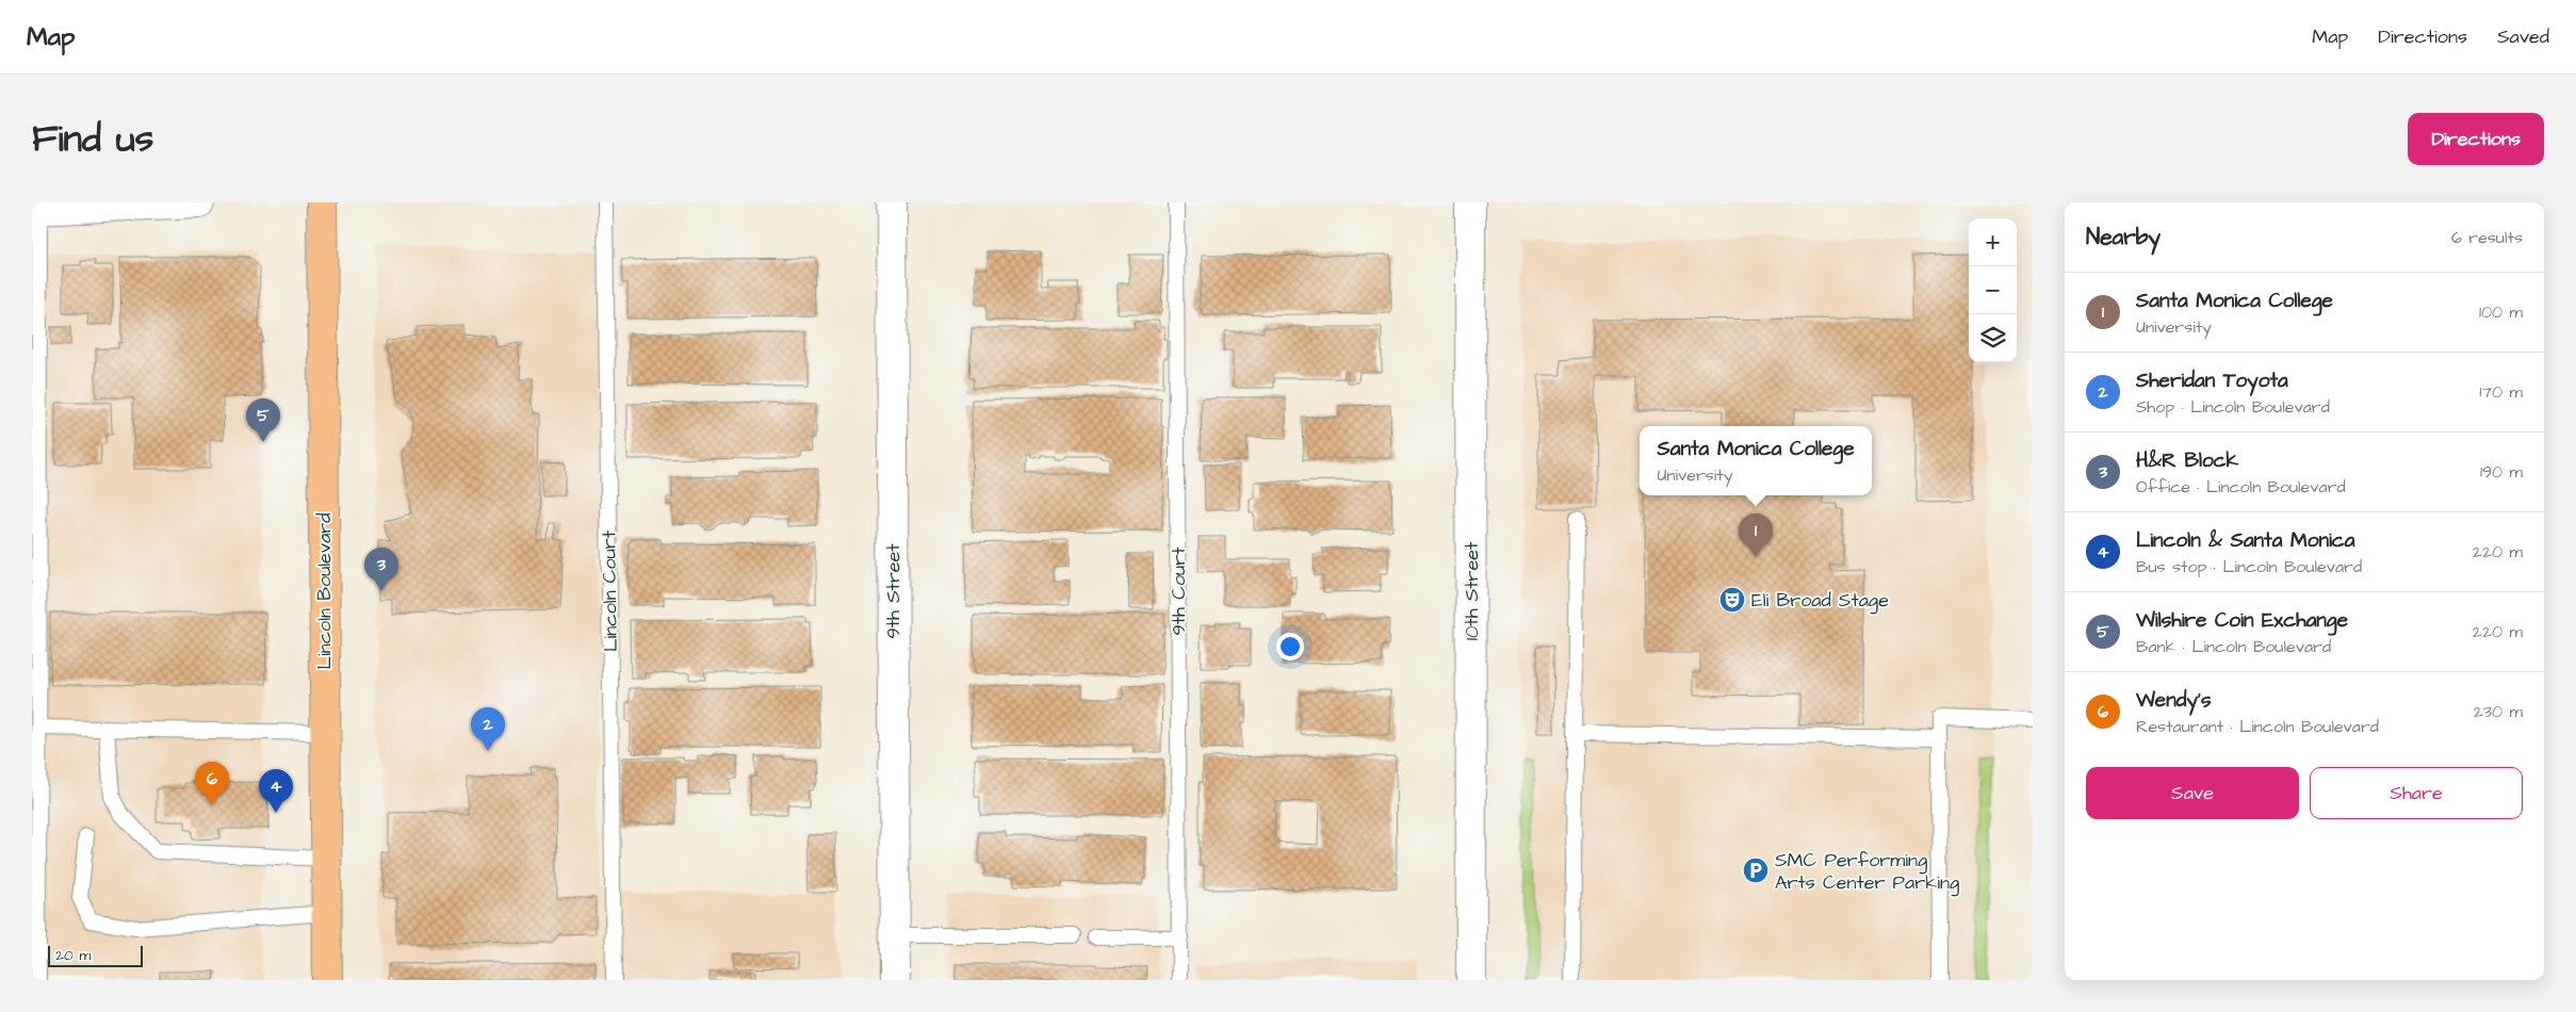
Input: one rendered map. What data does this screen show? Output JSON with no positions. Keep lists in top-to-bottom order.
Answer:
{
  "streets": {
    "main road": ["Lincoln Boulevard"],
    "street": ["9th Street", "10th Street"],
    "lane": ["Lincoln Court", "9th Court"]
  },
  "places": {
    "theatre": ["Eli Broad Stage"],
    "parking": ["SMC Performing Arts Center Parking"]
  },
  "scale_bar": "20 m",
  "page": {
    "header": "Map",
    "nav": ["Map", "Directions", "Saved"],
    "title": "Find us",
    "buttons": [
      "Directions",
      ["Save", "Share"]
    ],
    "heading": ["Nearby", "6 results"],
    "map_buttons": ["+", "−"],
    "list": [
      {
        "mark": "1",
        "name": "Santa Monica College",
        "note": "University",
        "value": "100 m"
      },
      {
        "mark": "2",
        "name": "Sheridan Toyota",
        "note": "Shop · Lincoln Boulevard",
        "value": "170 m"
      },
      {
        "mark": "3",
        "name": "H&R Block",
        "note": "Office · Lincoln Boulevard",
        "value": "190 m"
      },
      {
        "mark": "4",
        "name": "Lincoln & Santa Monica",
        "note": "Bus stop · Lincoln Boulevard",
        "value": "220 m"
      },
      {
        "mark": "5",
        "name": "Wilshire Coin Exchange",
        "note": "Bank · Lincoln Boulevard",
        "value": "220 m"
      },
      {
        "mark": "6",
        "name": "Wendy's",
        "note": "Restaurant · Lincoln Boulevard",
        "value": "230 m"
      }
    ],
    "pins": [
      "5",
      "1",
      "3",
      "2",
      "6",
      "4"
    ],
    "popup": ["Santa Monica College", "University"],
    "scale": "20 m"
  }
}
